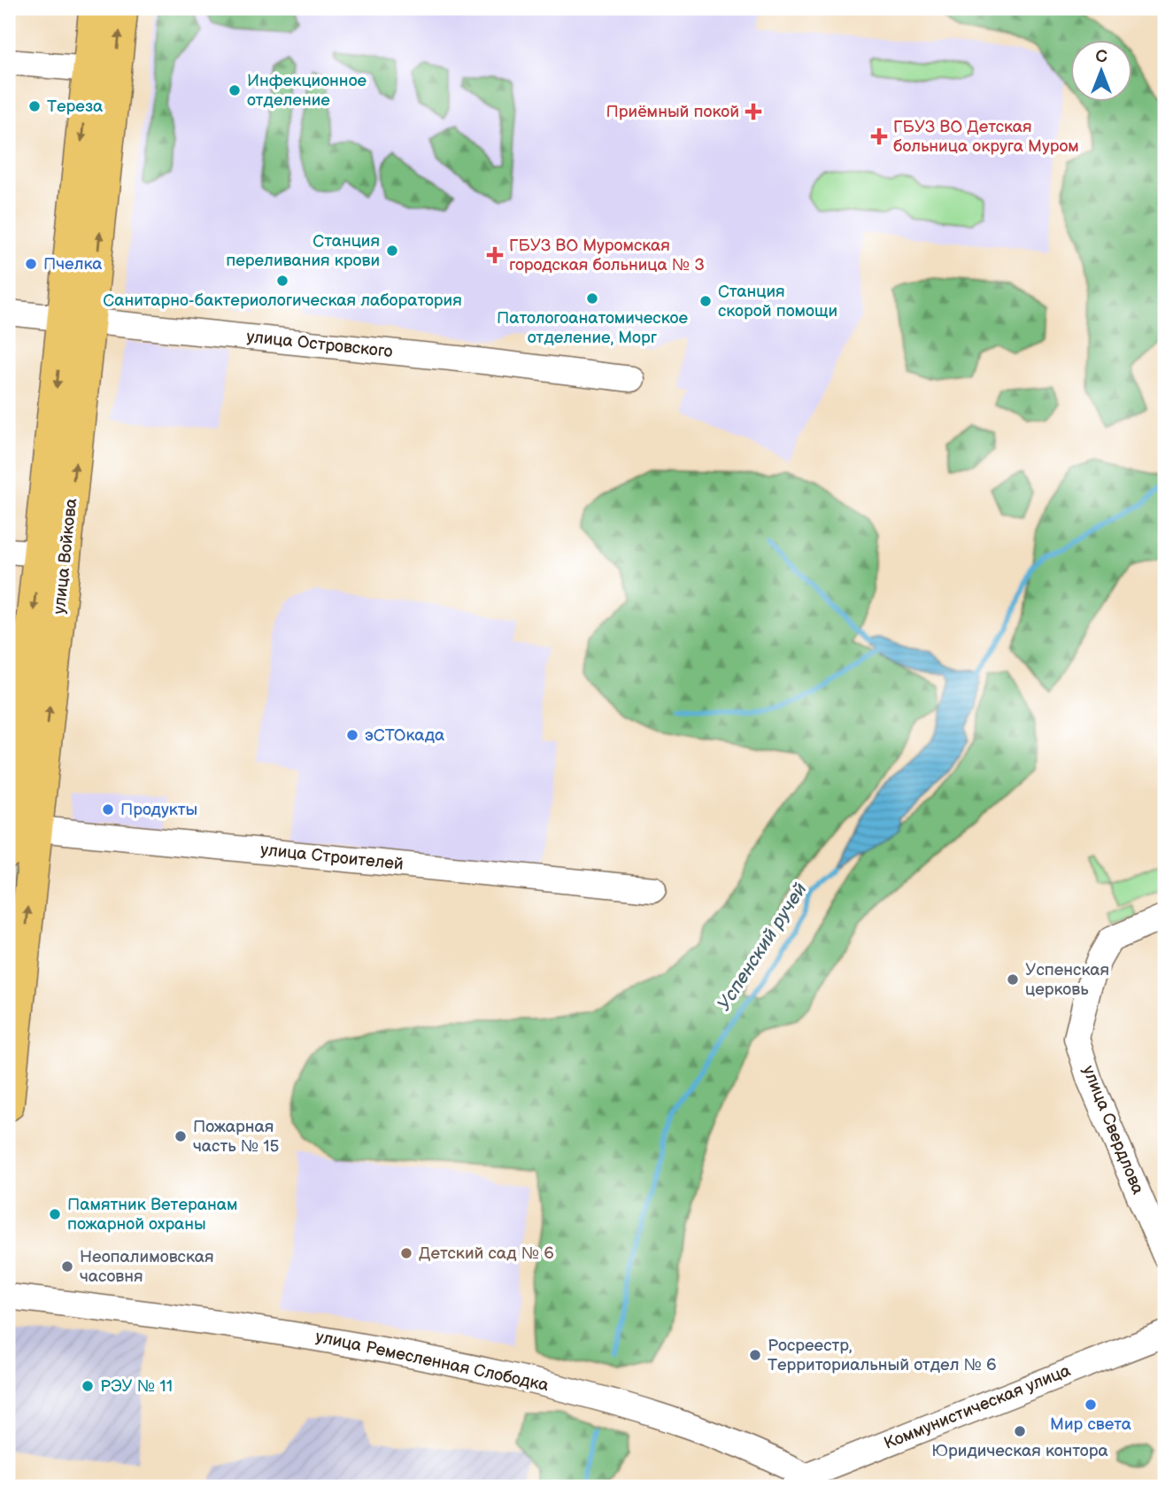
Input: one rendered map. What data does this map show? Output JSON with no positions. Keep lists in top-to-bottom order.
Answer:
{
  "streets": {
    "main road": ["улица Войкова"],
    "street": [
      "улица Островского",
      "улица Строителей",
      "улица Свердлова",
      "улица Ремесленная Слободка",
      "Коммунистическая улица"
    ]
  },
  "crossings": [
    ["улица Островского", "улица Войкова"],
    ["улица Войкова", "улица Строителей"],
    ["улица Ремесленная Слободка", "Коммунистическая улица"]
  ],
  "water": ["Успенский ручей"],
  "places": {
    "other": [
      "Инфекционное отделение",
      "Тереза",
      "Станция переливания крови",
      "Пчелка",
      "Санитарно-бактериологическая лаборатория",
      "Патологоанатомическое отделение, Морг",
      "Станция скорой помощи",
      "эСТОкада",
      "Продукты",
      "Успенская церковь",
      "Пожарная часть № 15",
      "Памятник Ветеранам пожарной охраны",
      "Детский сад № 6",
      "Неопалимовская часовня",
      "Росреестр, Территориальный отдел № 6",
      "РЭУ № 11",
      "Мир света",
      "Юридическая контора"
    ],
    "health": ["Приёмный покой", "ГБУЗ ВО Детская больница округа Муром", "ГБУЗ ВО Муромская городская больница № 3"]
  },
  "north": "top"
}
